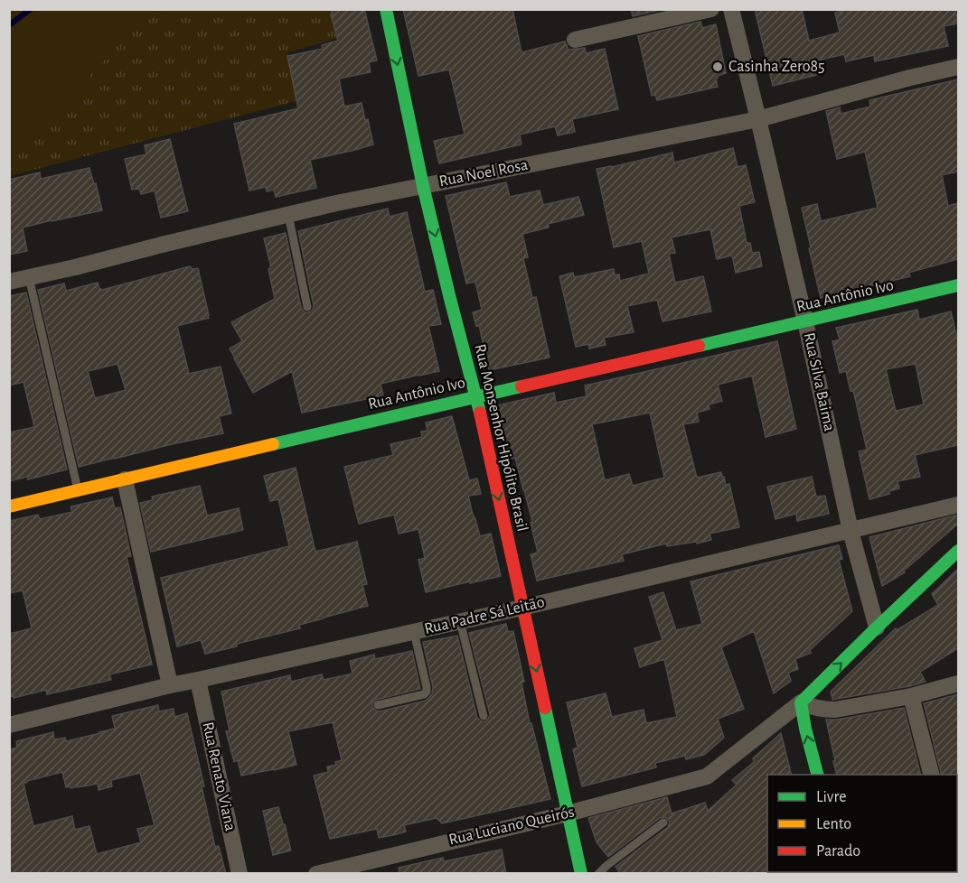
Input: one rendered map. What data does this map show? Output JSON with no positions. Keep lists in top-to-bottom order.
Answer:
{
  "streets": {
    "main road": ["Rua Antônio Ivo", "Rua Monsenhor Hipólito Brasil"],
    "street": [
      "Rua Noel Rosa",
      "Rua Silva Baima",
      "Rua Padre Sá Leitão",
      "Rua Renato Viana",
      "Rua Luciano Queirós"
    ]
  },
  "crossings": [
    ["Rua Noel Rosa", "Rua Silva Baima"],
    ["Rua Noel Rosa", "Rua Monsenhor Hipólito Brasil"],
    ["Rua Antônio Ivo", "Rua Silva Baima"],
    ["Rua Antônio Ivo", "Rua Monsenhor Hipólito Brasil"],
    ["Rua Silva Baima", "Rua Padre Sá Leitão"],
    ["Rua Monsenhor Hipólito Brasil", "Rua Padre Sá Leitão"],
    ["Rua Monsenhor Hipólito Brasil", "Rua Luciano Queirós"],
    ["Rua Padre Sá Leitão", "Rua Renato Viana"]
  ],
  "one_way": ["Rua Monsenhor Hipólito Brasil"],
  "places": ["Casinha Zero85"],
  "legend": ["Livre", "Lento", "Parado"]
}
